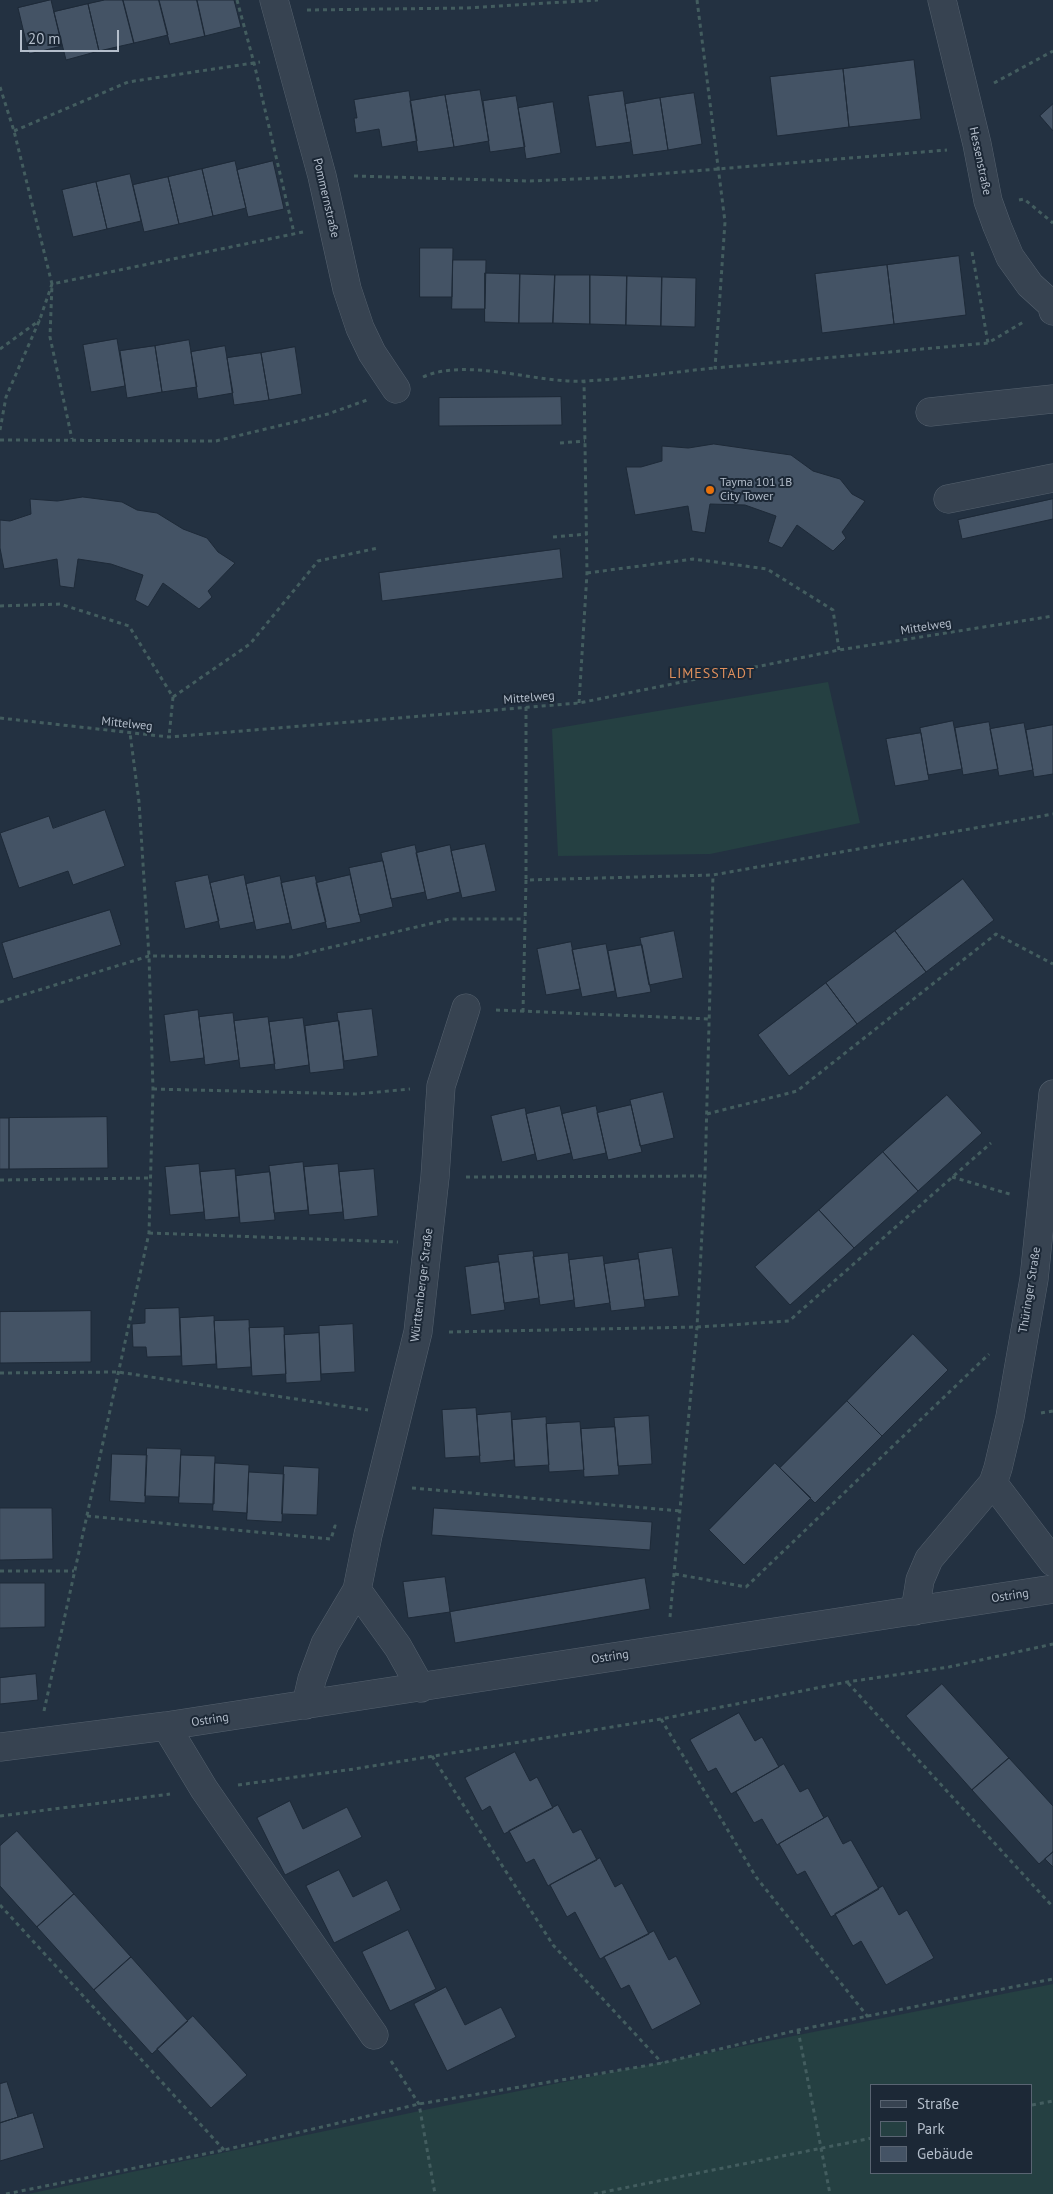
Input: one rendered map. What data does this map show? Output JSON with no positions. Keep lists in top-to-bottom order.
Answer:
{
  "streets": {
    "street": [
      "Hessenstraße",
      "Pommernstraße",
      "Württemberger Straße",
      "Thüringer Straße",
      "Ostring"
    ],
    "path": ["Mittelweg"]
  },
  "crossings": [
    ["Württemberger Straße", "Ostring"],
    ["Thüringer Straße", "Ostring"]
  ],
  "districts": ["LIMESSTADT"],
  "places": ["Tayma 101 1B City Tower"],
  "legend": ["Straße", "Park", "Gebäude"],
  "scale_bar": "20 m"
}
